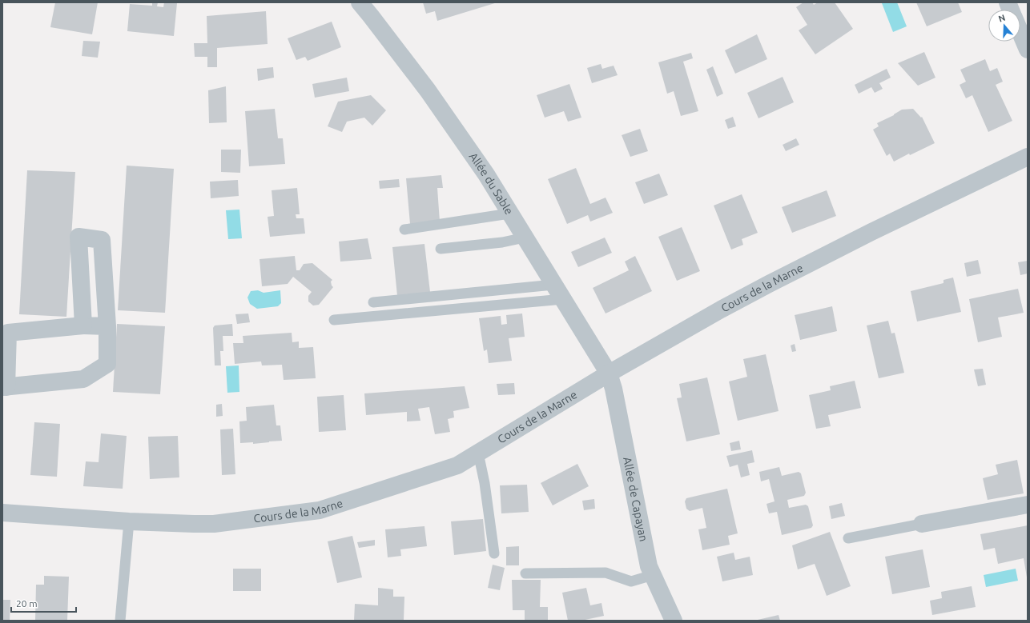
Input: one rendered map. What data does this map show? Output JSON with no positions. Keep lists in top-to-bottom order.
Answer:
{
  "streets": {
    "street": ["Allée du Sable", "Cours de la Marne", "Allée de Capayan"]
  },
  "crossings": [
    ["Allée du Sable", "Cours de la Marne"],
    ["Allée du Sable", "Allée de Capayan"],
    ["Cours de la Marne", "Allée de Capayan"]
  ],
  "scale_bar": "20 m",
  "north": "top"
}
